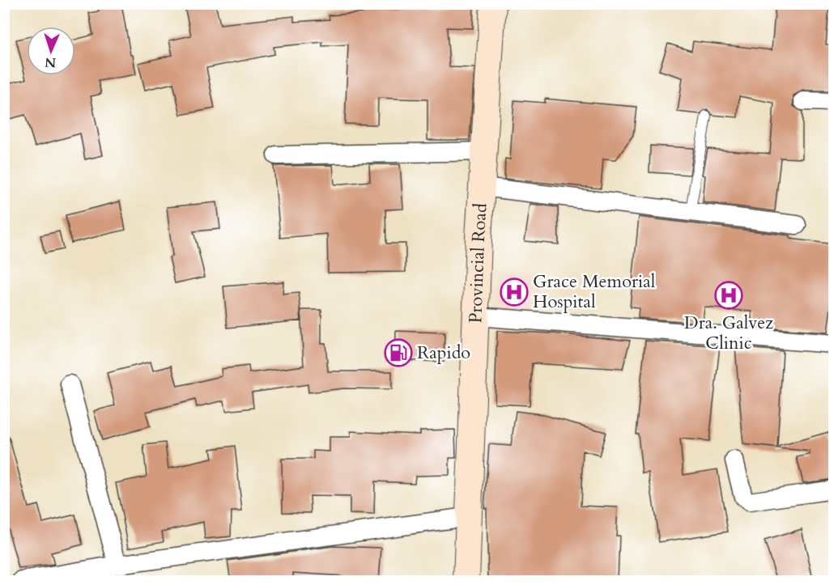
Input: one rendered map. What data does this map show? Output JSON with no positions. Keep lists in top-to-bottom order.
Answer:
{
  "streets": {
    "main road": ["Provincial Road"]
  },
  "places": {
    "hospital": ["Grace Memorial Hospital", "Dra. Galvez Clinic"],
    "fuel station": ["Rapido"]
  },
  "north": "bottom"
}
